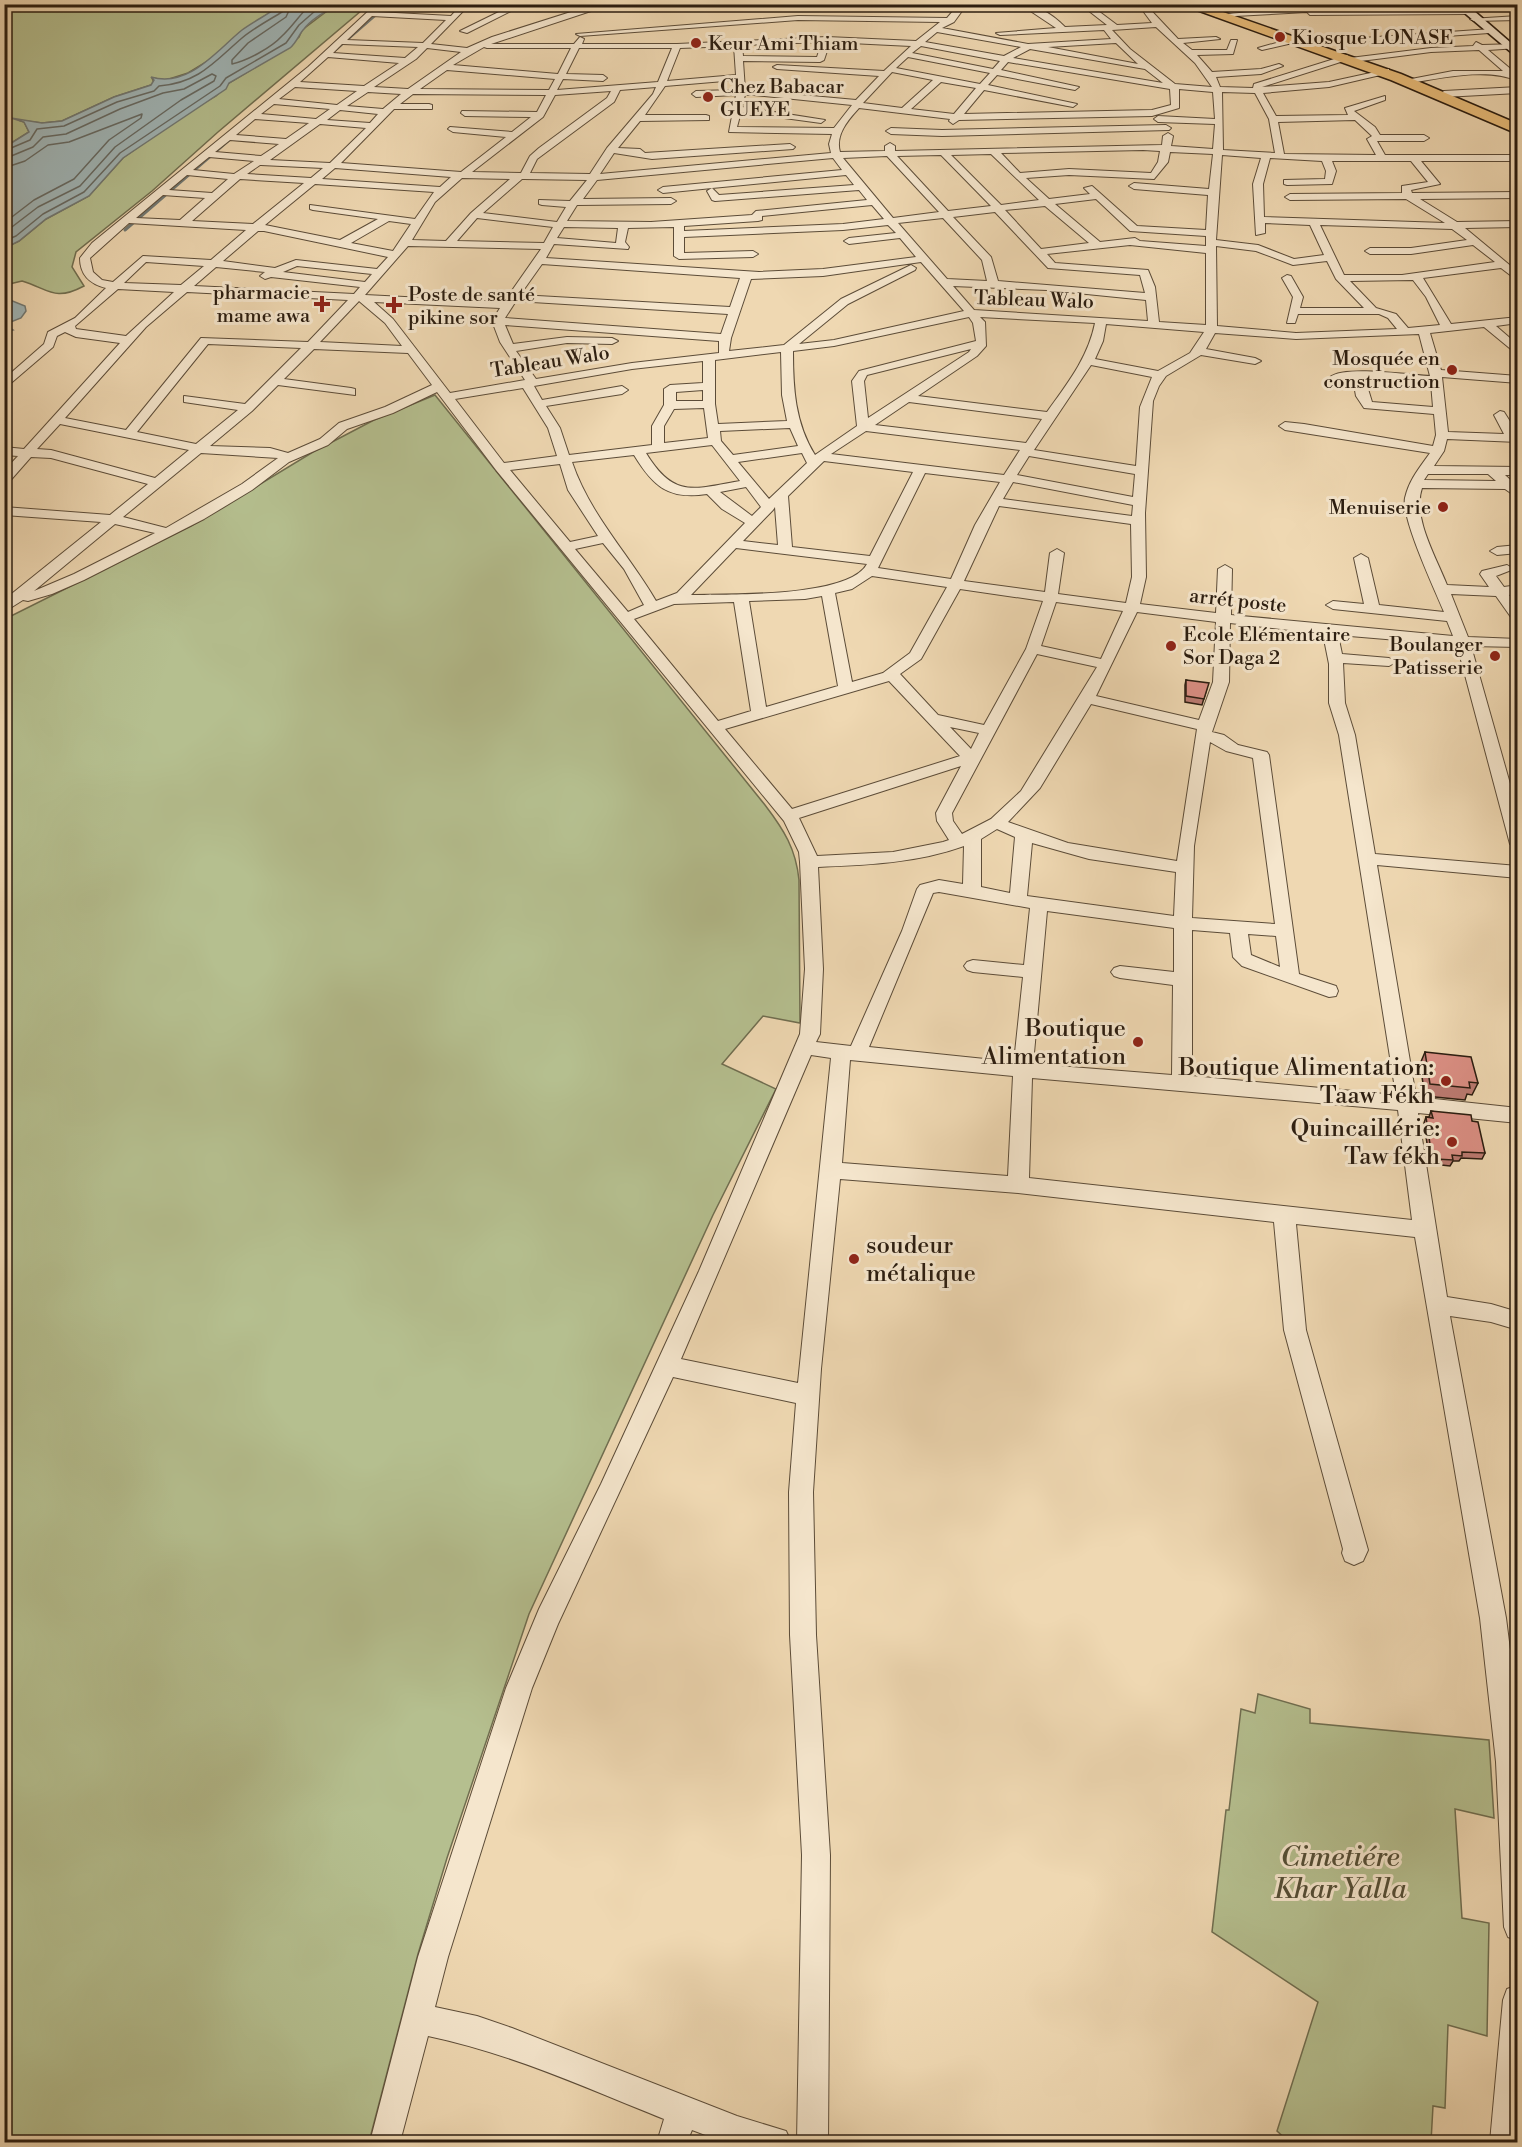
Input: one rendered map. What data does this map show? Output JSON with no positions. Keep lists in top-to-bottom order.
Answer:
{
  "streets": {
    "street": ["Tableau Walo", "arrét poste"]
  },
  "parks": ["Cimetiére Khar Yalla"],
  "places": {
    "other": [
      "Kiosque LONASE",
      "Keur Ami Thiam",
      "Chez Babacar GUEYE",
      "Mosquée en construction",
      "Menuiserie",
      "Ecole Elémentaire Sor Daga 2",
      "Boulanger Patisserie",
      "Boutique Alimentation",
      "Boutique Alimentation: Taaw Fékh",
      "Quincaillérie: Taw fékh",
      "soudeur métalique"
    ],
    "health": ["pharmacie mame awa", "Poste de santé pikine sor"]
  }
}
